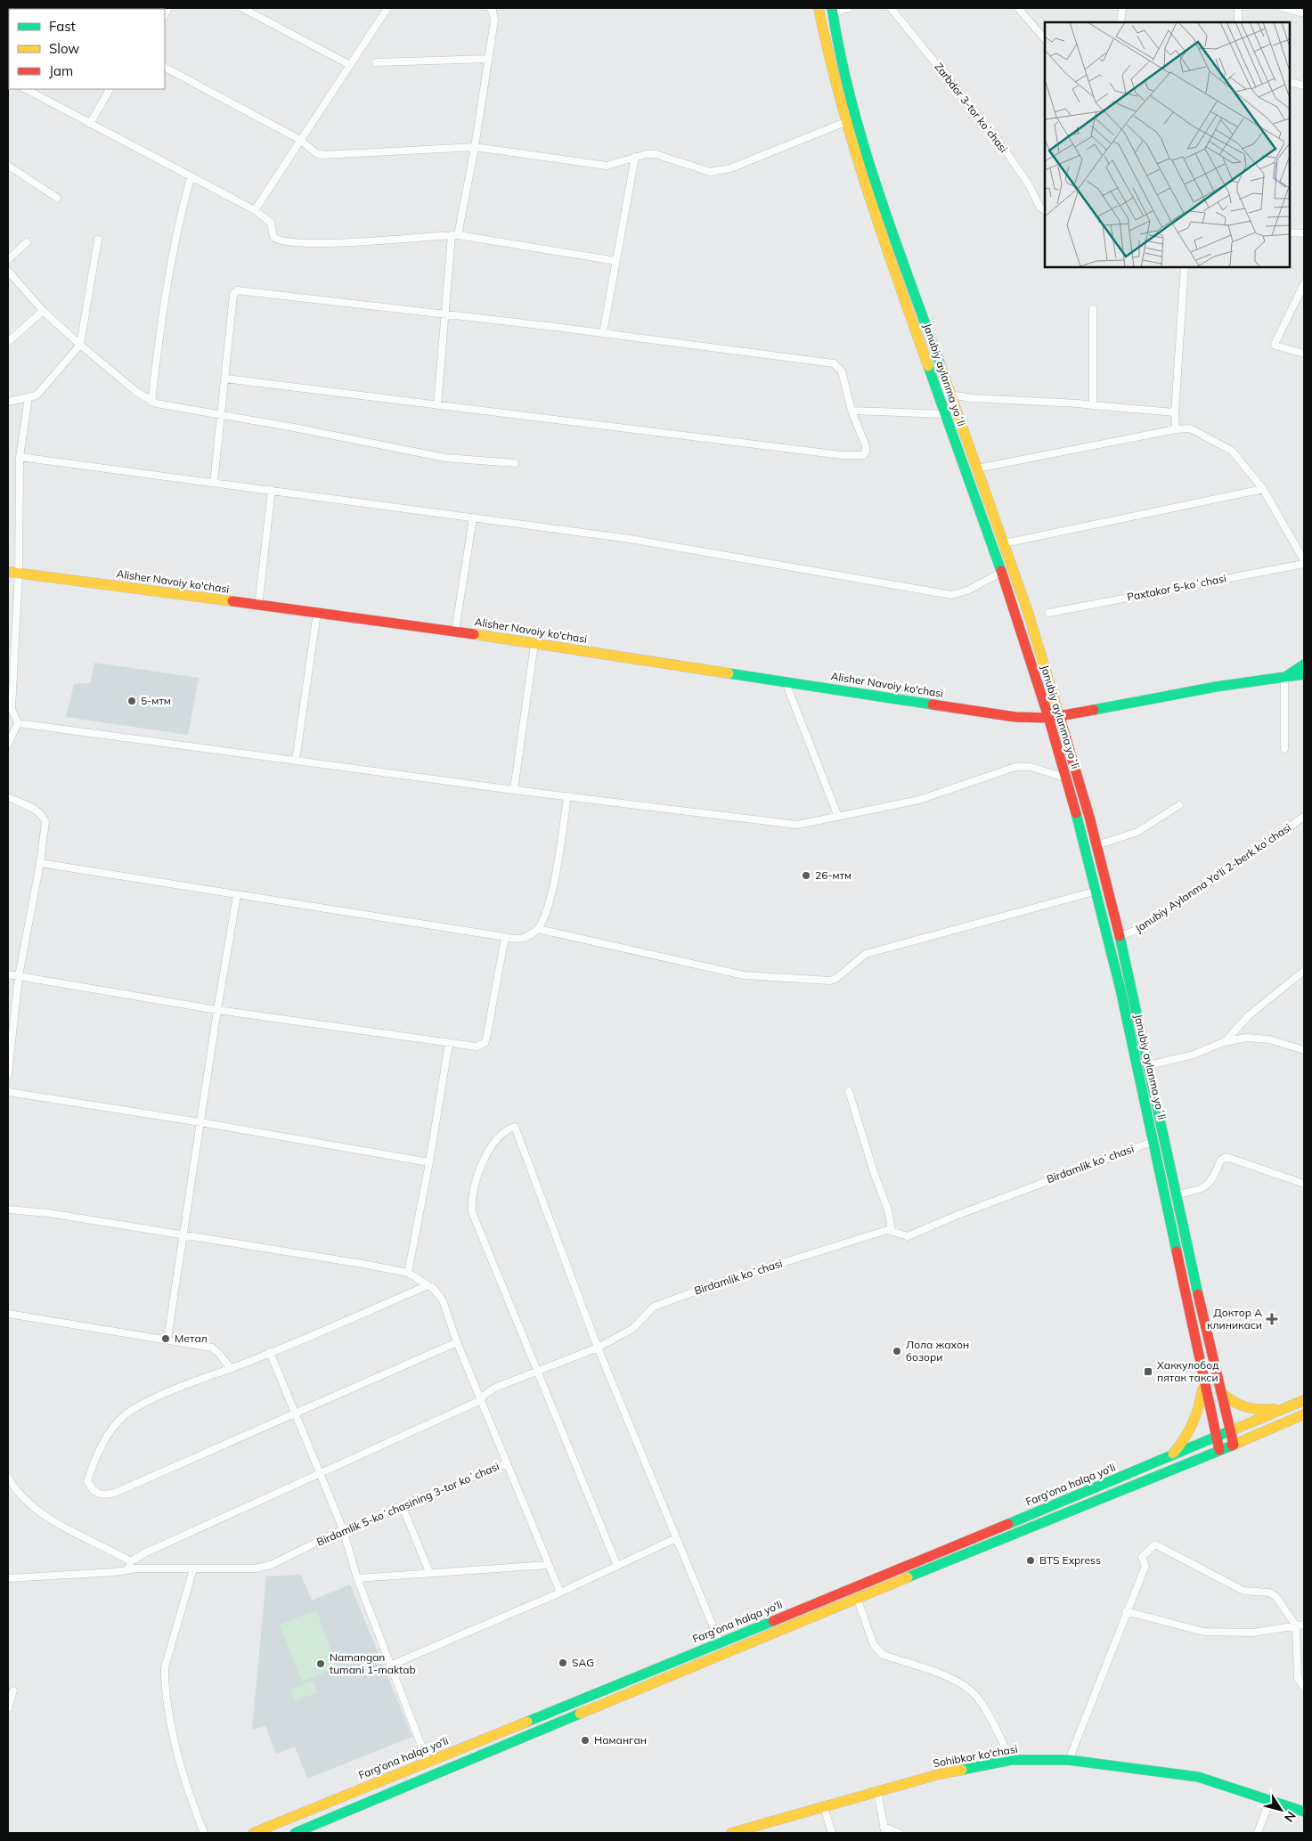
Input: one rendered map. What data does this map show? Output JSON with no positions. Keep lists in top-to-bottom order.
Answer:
{
  "streets": {
    "main road": [
      "Janubiy aylanma yoʻli",
      "Alisher Navoiy ko'chasi",
      "Farg‘ona halqa yo‘li",
      "Sohibkor ko'chasi"
    ],
    "street": [
      "Zarbdor 3-tor koʼchasi",
      "Paxtakor 5-koʻchasi",
      "Janubiy Аylanma Yo'li 2-berk koʼchasi",
      "Birdamlik koʻchasi",
      "Birdamlik 5-koʻchasining 3-tor koʻchasi"
    ]
  },
  "crossings": [
    ["Janubiy aylanma yoʻli", "Alisher Navoiy ko'chasi"],
    ["Janubiy aylanma yoʻli", "Janubiy Аylanma Yo'li 2-berk koʼchasi"],
    ["Janubiy aylanma yoʻli", "Birdamlik koʻchasi"],
    ["Janubiy aylanma yoʻli", "Farg‘ona halqa yo‘li"]
  ],
  "places": {
    "other": [
      "5-мтм",
      "26-мтм",
      "Метал",
      "Лола жахон бозори",
      "BTS Express",
      "SAG",
      "Namangan tumani 1-maktab",
      "Наманган"
    ],
    "health": ["Доктор А клиникаси"],
    "transit": ["Хаккулобод пятак такси"]
  },
  "legend": ["Fast", "Slow", "Jam"],
  "north": "bottom right"
}
